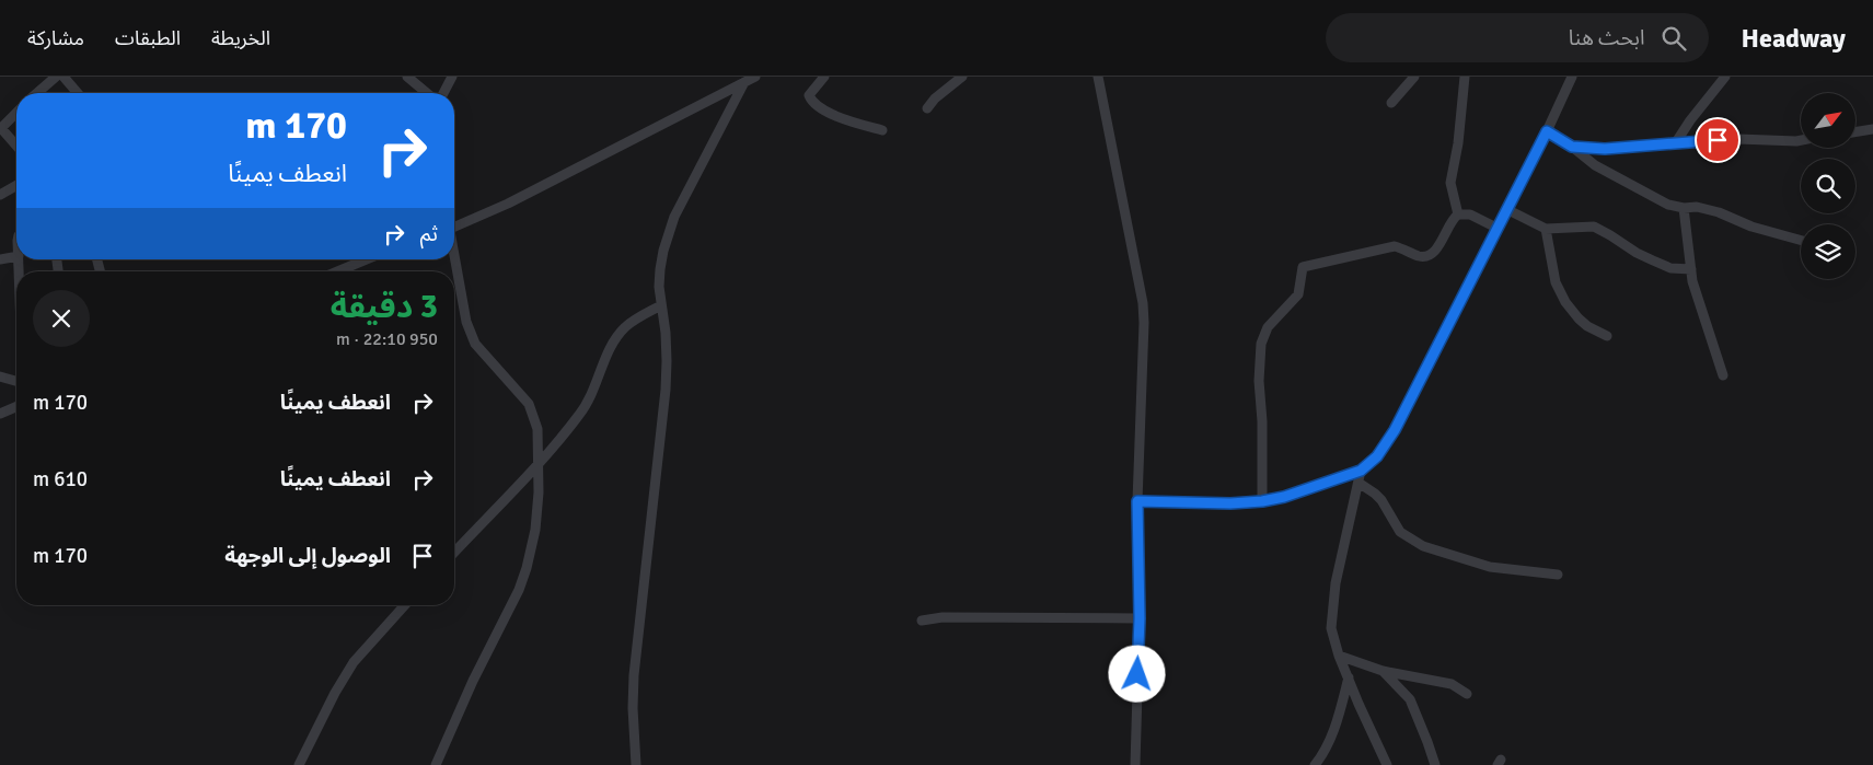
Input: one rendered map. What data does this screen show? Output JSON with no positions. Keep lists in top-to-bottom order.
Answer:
{
  "north": "top right",
  "page": {
    "header": "Headway",
    "search": "ابحث هنا",
    "nav": ["الخريطة", "الطبقات", "مشاركة"],
    "turn": ["170 m", "انعطف يمينًا"],
    "then": "ثم",
    "heading": ["3 دقيقة", "950 m · 22:10"],
    "list": [
      {
        "name": "انعطف يمينًا",
        "value": "170 m"
      },
      {
        "name": "انعطف يمينًا",
        "value": "610 m"
      },
      {
        "name": "الوصول إلى الوجهة",
        "value": "170 m"
      }
    ]
  }
}
